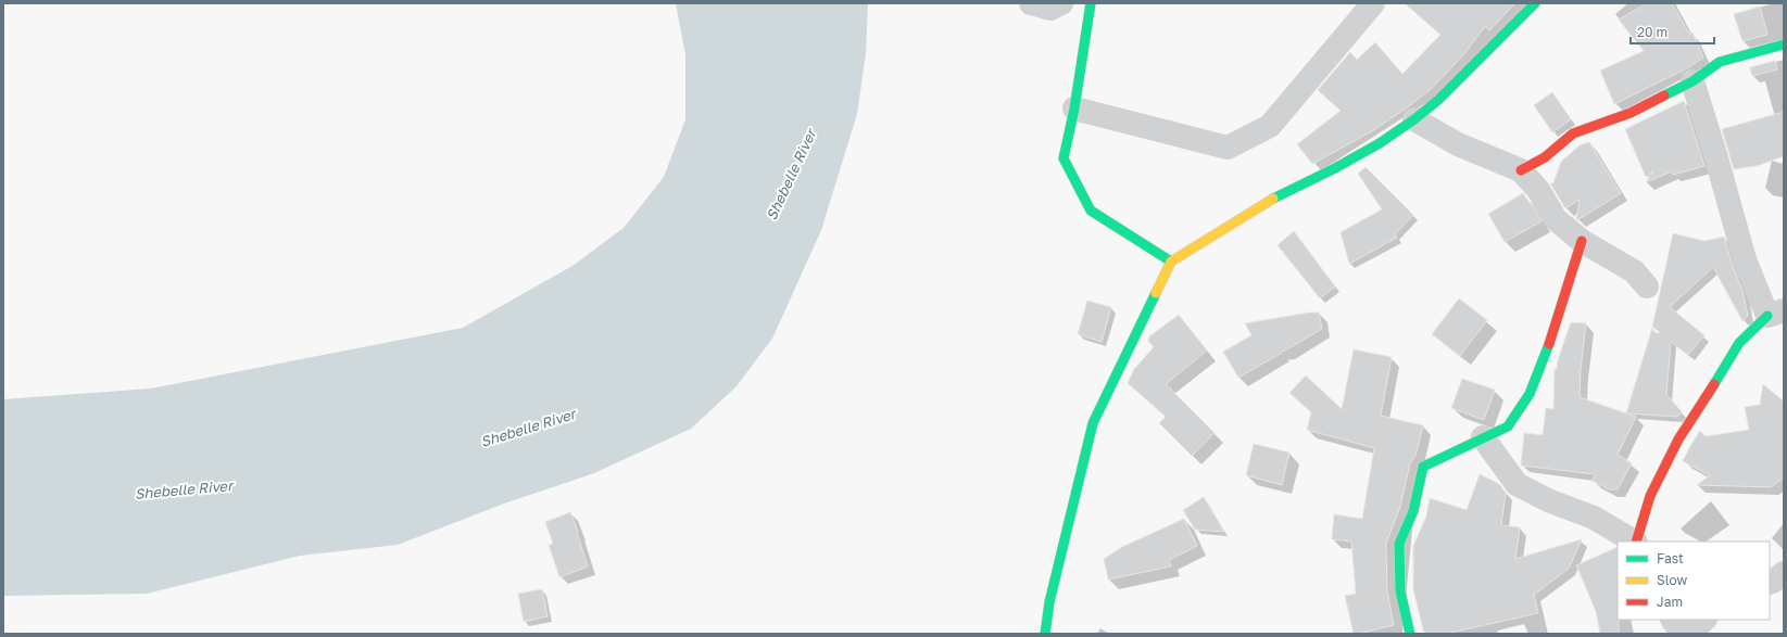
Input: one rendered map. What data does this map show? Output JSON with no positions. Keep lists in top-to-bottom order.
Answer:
{
  "water": ["Shebelle River"],
  "legend": ["Fast", "Slow", "Jam"],
  "scale_bar": "20 m"
}
